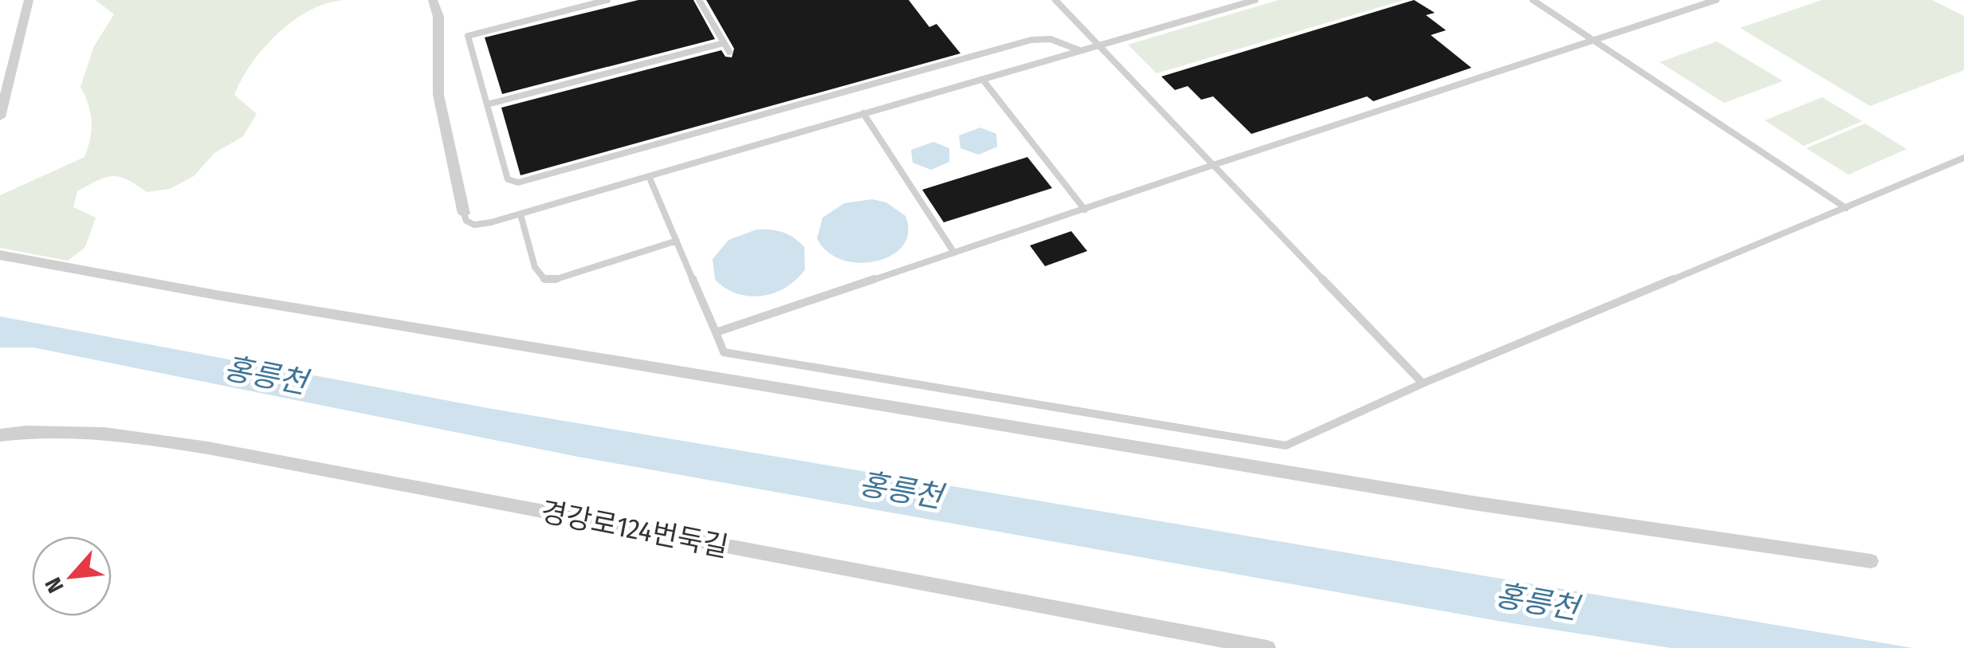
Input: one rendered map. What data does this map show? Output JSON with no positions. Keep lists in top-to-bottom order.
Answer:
{
  "streets": {
    "street": ["경강로124번둑길"]
  },
  "water": ["홍릉천"],
  "north": "bottom left"
}
